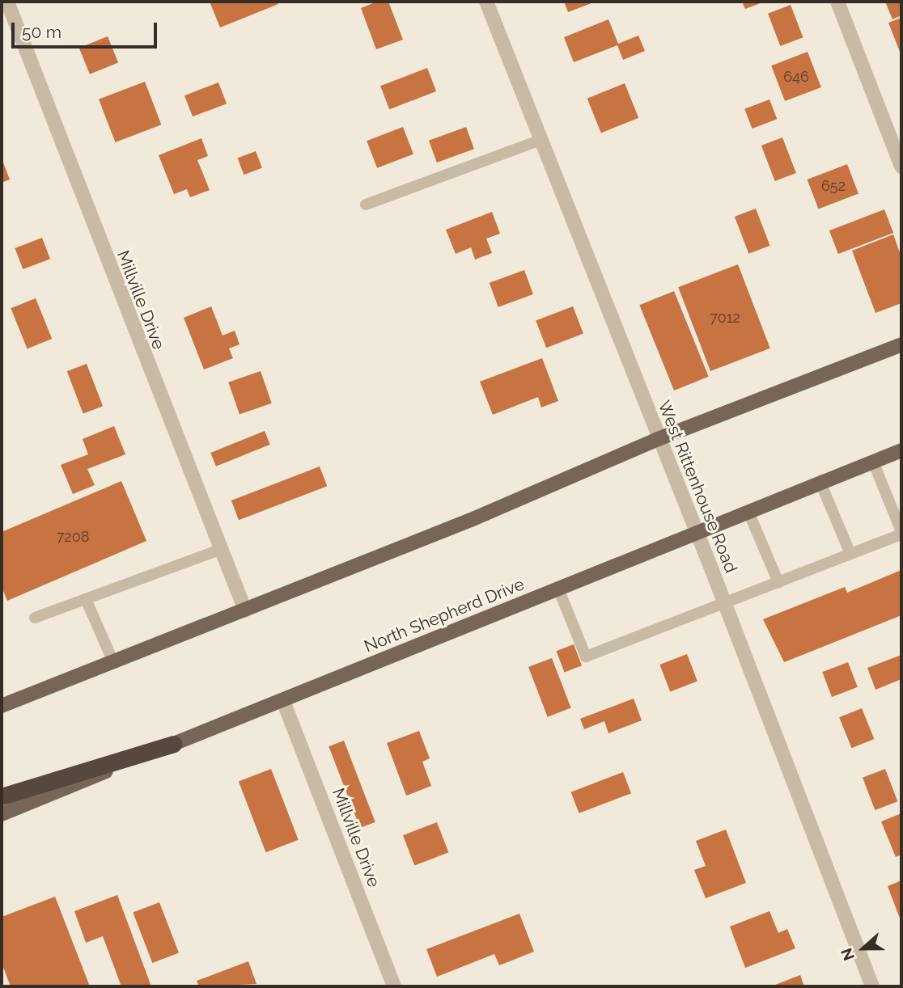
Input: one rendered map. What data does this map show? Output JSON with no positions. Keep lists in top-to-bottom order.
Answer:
{
  "streets": {
    "main road": ["North Shepherd Drive"],
    "street": ["Millville Drive", "West Rittenhouse Road"]
  },
  "crossings": [
    ["Millville Drive", "North Shepherd Drive"],
    ["West Rittenhouse Road", "North Shepherd Drive"]
  ],
  "house_numbers": [
    "646",
    "652",
    "7012",
    "7208"
  ],
  "scale_bar": "50 m",
  "north": "left"
}
